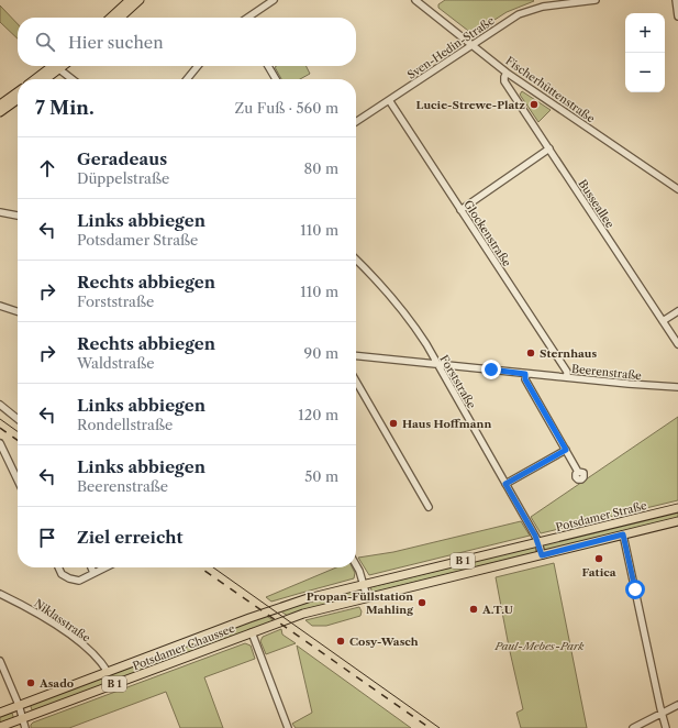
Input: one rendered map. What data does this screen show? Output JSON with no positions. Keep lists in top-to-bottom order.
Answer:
{
  "streets": {
    "main road": ["Potsdamer Straße", "B 1", "Potsdamer Chaussee"],
    "street": [
      "Sven-Hedin-Straße",
      "Fischerhüttenstraße",
      "Busseallee",
      "Glockenstraße",
      "Beerenstraße",
      "Forststraße",
      "Niklasstraße"
    ]
  },
  "crossings": [
    ["Sven-Hedin-Straße", "Fischerhüttenstraße"],
    ["Sven-Hedin-Straße", "Glockenstraße"],
    ["Fischerhüttenstraße", "Busseallee"],
    ["Glockenstraße", "Beerenstraße"],
    ["Beerenstraße", "Forststraße"],
    ["Forststraße", "Potsdamer Straße"],
    ["Forststraße", "B 1"],
    ["Potsdamer Straße", "Potsdamer Chaussee"],
    ["B 1", "Potsdamer Chaussee"],
    ["Niklasstraße", "Potsdamer Chaussee"]
  ],
  "parks": ["Paul-Mebes-Park"],
  "places": [
    "Lucie-Strewe-Platz",
    "Sternhaus",
    "Haus Hoffmann",
    "Fatica",
    "Propan-Füllstation Mahling",
    "A.T.U",
    "Cosy-Wasch",
    "Asado"
  ],
  "page": {
    "map_buttons": ["+", "−"],
    "search": "Hier suchen",
    "heading": ["7 Min.", "Zu Fuß · 560 m"],
    "list": [
      ["Geradeaus", "Düppelstraße", "80 m"],
      ["Links abbiegen", "Potsdamer Straße", "110 m"],
      ["Rechts abbiegen", "Forststraße", "110 m"],
      ["Rechts abbiegen", "Waldstraße", "90 m"],
      ["Links abbiegen", "Rondellstraße", "120 m"],
      ["Links abbiegen", "Beerenstraße", "50 m"],
      "Ziel erreicht"
    ]
  }
}
